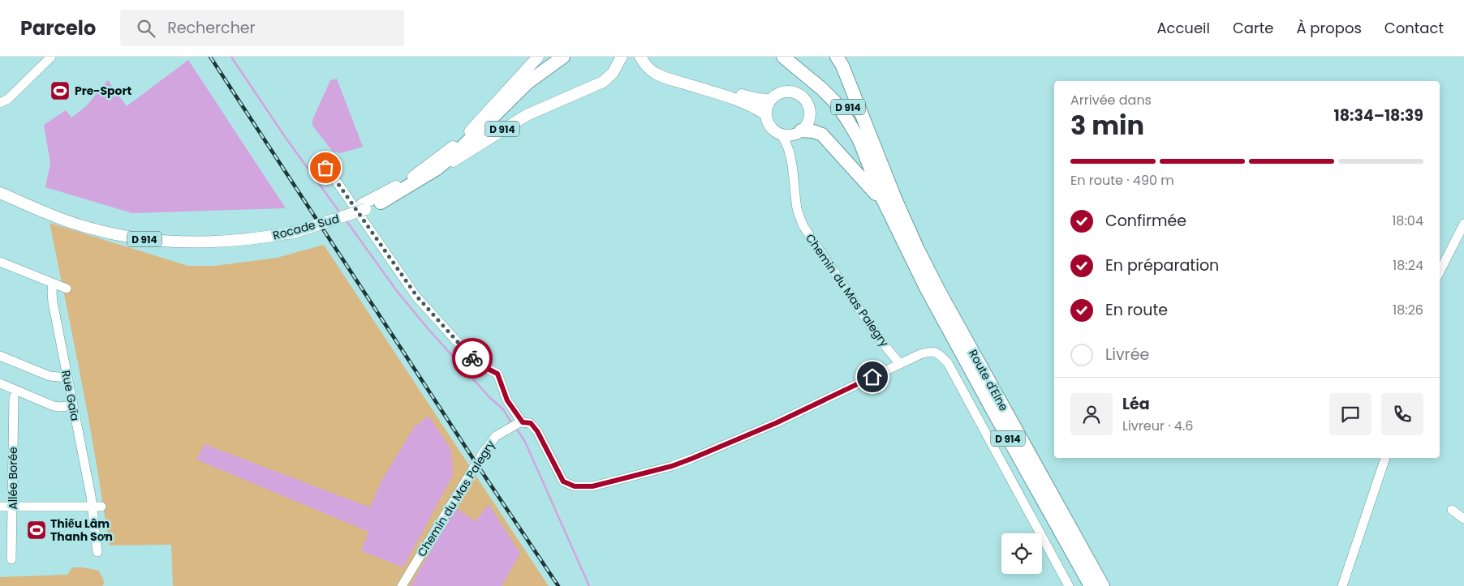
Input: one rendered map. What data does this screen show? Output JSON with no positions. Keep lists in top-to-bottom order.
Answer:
{
  "streets": {
    "highway": ["D 914", "Route d'Elne"],
    "main road": ["Rocade Sud"],
    "street": ["Chemin du Mas Palegry", "Rue Gaïa", "Allée Borée"]
  },
  "crossings": [
    ["D 914", "Rocade Sud"],
    ["D 914", "Route d'Elne"]
  ],
  "places": {
    "sports": ["Pre-Sport", "Thiếu Lâm Thanh Sơn"]
  },
  "page": {
    "header": "Parcelo",
    "search": "Rechercher",
    "nav": [
      "Accueil",
      "Carte",
      "À propos",
      "Contact"
    ],
    "heading": ["3 min", "Arrivée dans", "18:34–18:39"],
    "panel": ["Léa", "Livreur · 4.6"],
    "bar": "En route · 490 m",
    "list": [
      ["Confirmée", "18:04"],
      ["En préparation", "18:24"],
      ["En route", "18:26"],
      "Livrée"
    ]
  }
}
